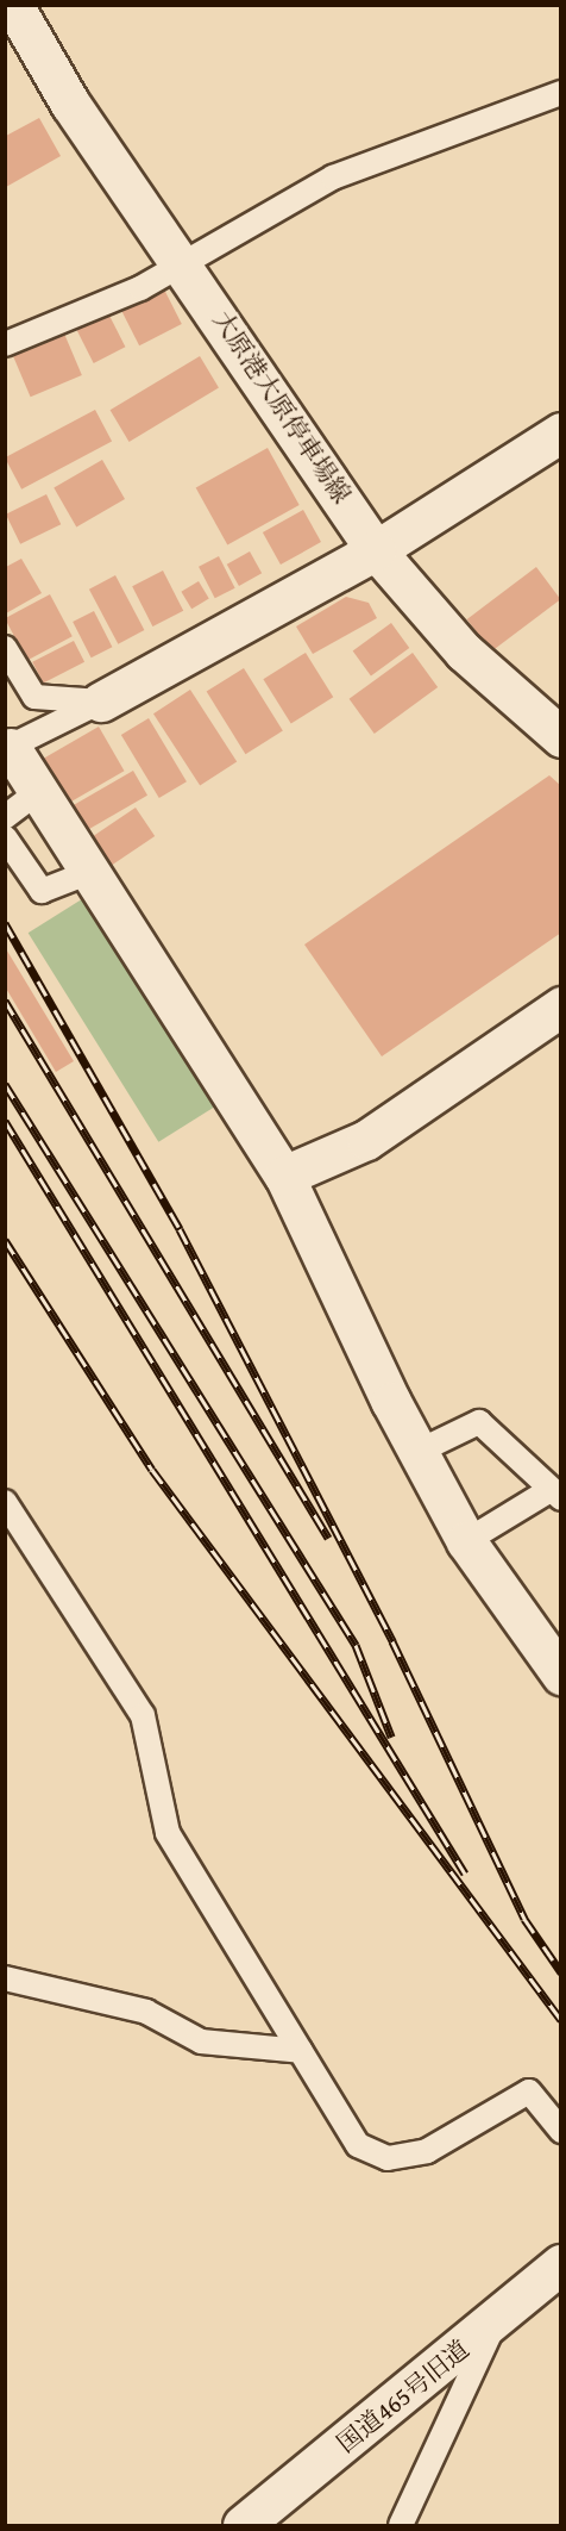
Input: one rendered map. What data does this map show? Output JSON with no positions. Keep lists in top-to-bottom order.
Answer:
{
  "streets": {
    "street": ["大原港大原停車場線", "国道465号旧道"]
  }
}
